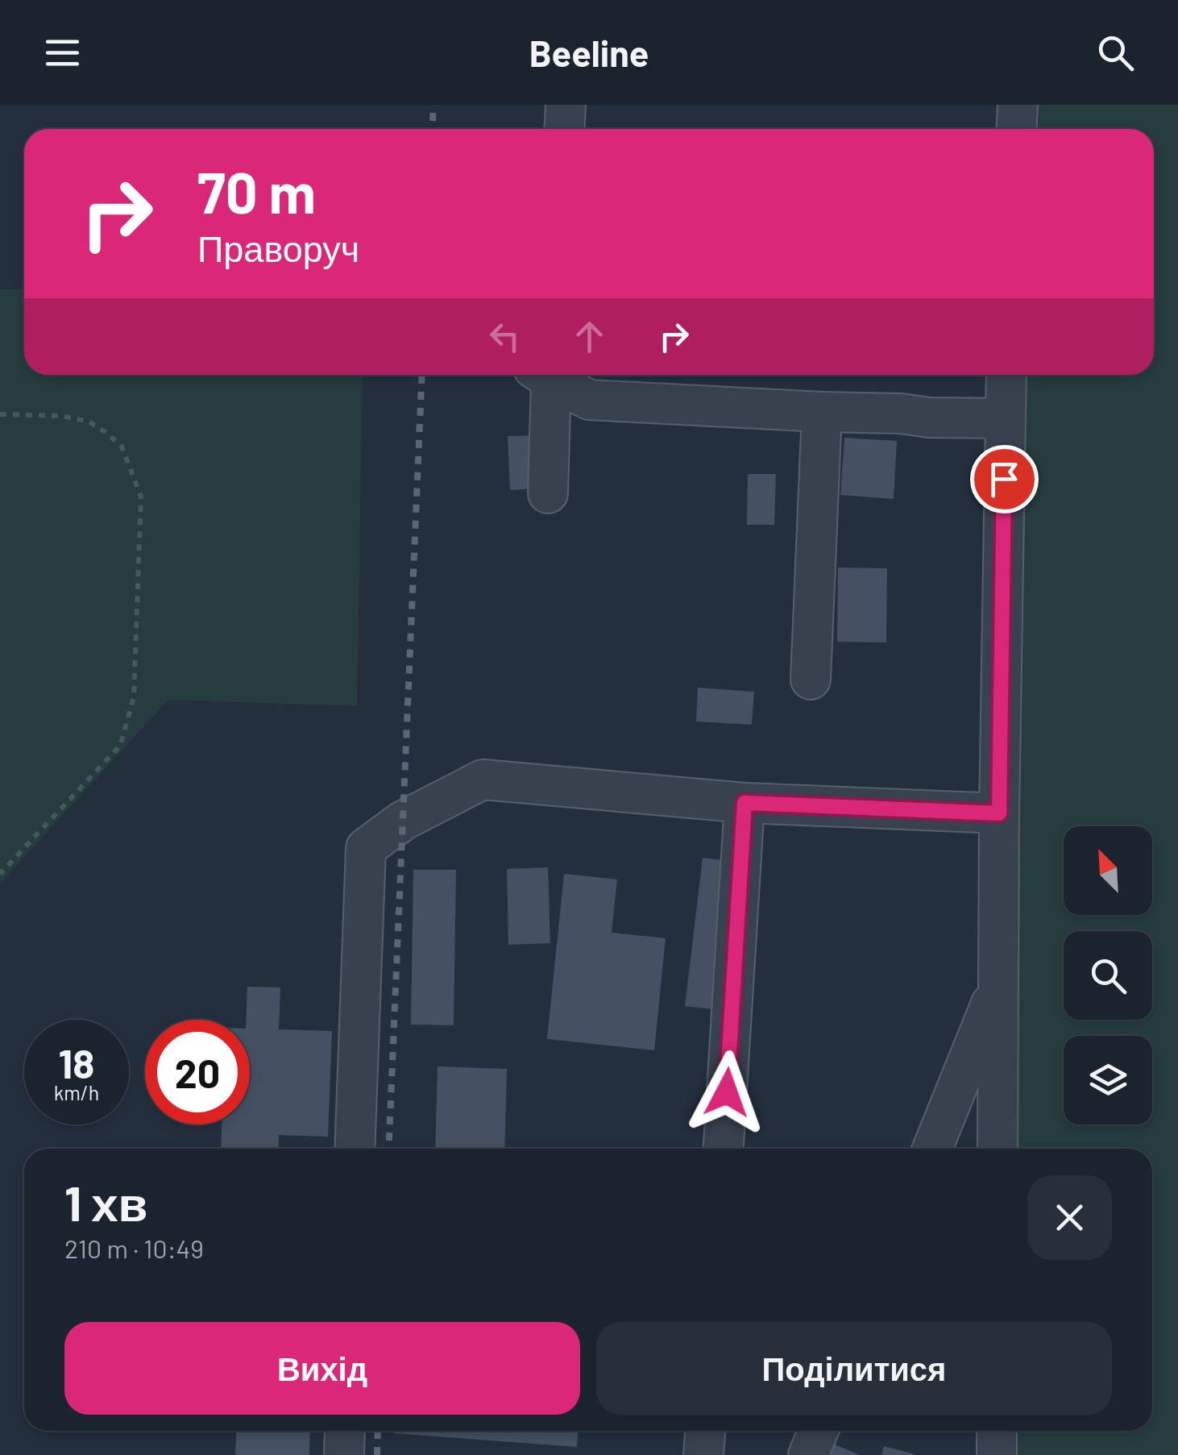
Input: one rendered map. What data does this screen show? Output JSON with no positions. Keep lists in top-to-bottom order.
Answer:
{
  "north": "top left",
  "page": {
    "header": "Beeline",
    "turn": ["70 m", "Праворуч"],
    "speed": "18 km/h",
    "limit": "20",
    "heading": ["1 хв", "210 m · 10:49"],
    "buttons": ["Вихід", "Поділитися"]
  }
}
